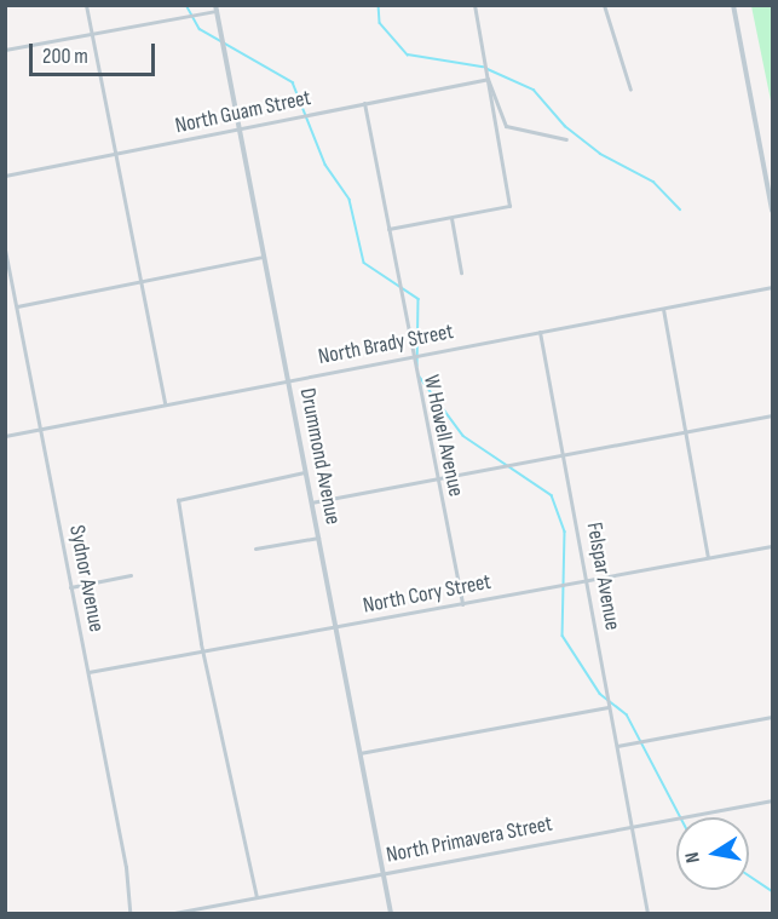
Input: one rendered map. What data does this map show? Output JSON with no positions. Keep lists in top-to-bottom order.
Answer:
{
  "streets": {
    "street": [
      "North Guam Street",
      "North Brady Street",
      "W Howell Avenue",
      "Drummond Avenue",
      "Felspar Avenue",
      "Sydnor Avenue",
      "North Cory Street",
      "North Primavera Street"
    ]
  },
  "crossings": [
    ["North Guam Street", "W Howell Avenue"],
    ["North Guam Street", "Drummond Avenue"],
    ["North Brady Street", "W Howell Avenue"],
    ["North Brady Street", "Drummond Avenue"],
    ["North Brady Street", "Felspar Avenue"],
    ["North Brady Street", "Sydnor Avenue"],
    ["W Howell Avenue", "North Cory Street"],
    ["Drummond Avenue", "North Cory Street"],
    ["Drummond Avenue", "North Primavera Street"],
    ["Felspar Avenue", "North Cory Street"],
    ["Felspar Avenue", "North Primavera Street"],
    ["Sydnor Avenue", "North Cory Street"]
  ],
  "scale_bar": "200 m",
  "north": "left"
}
